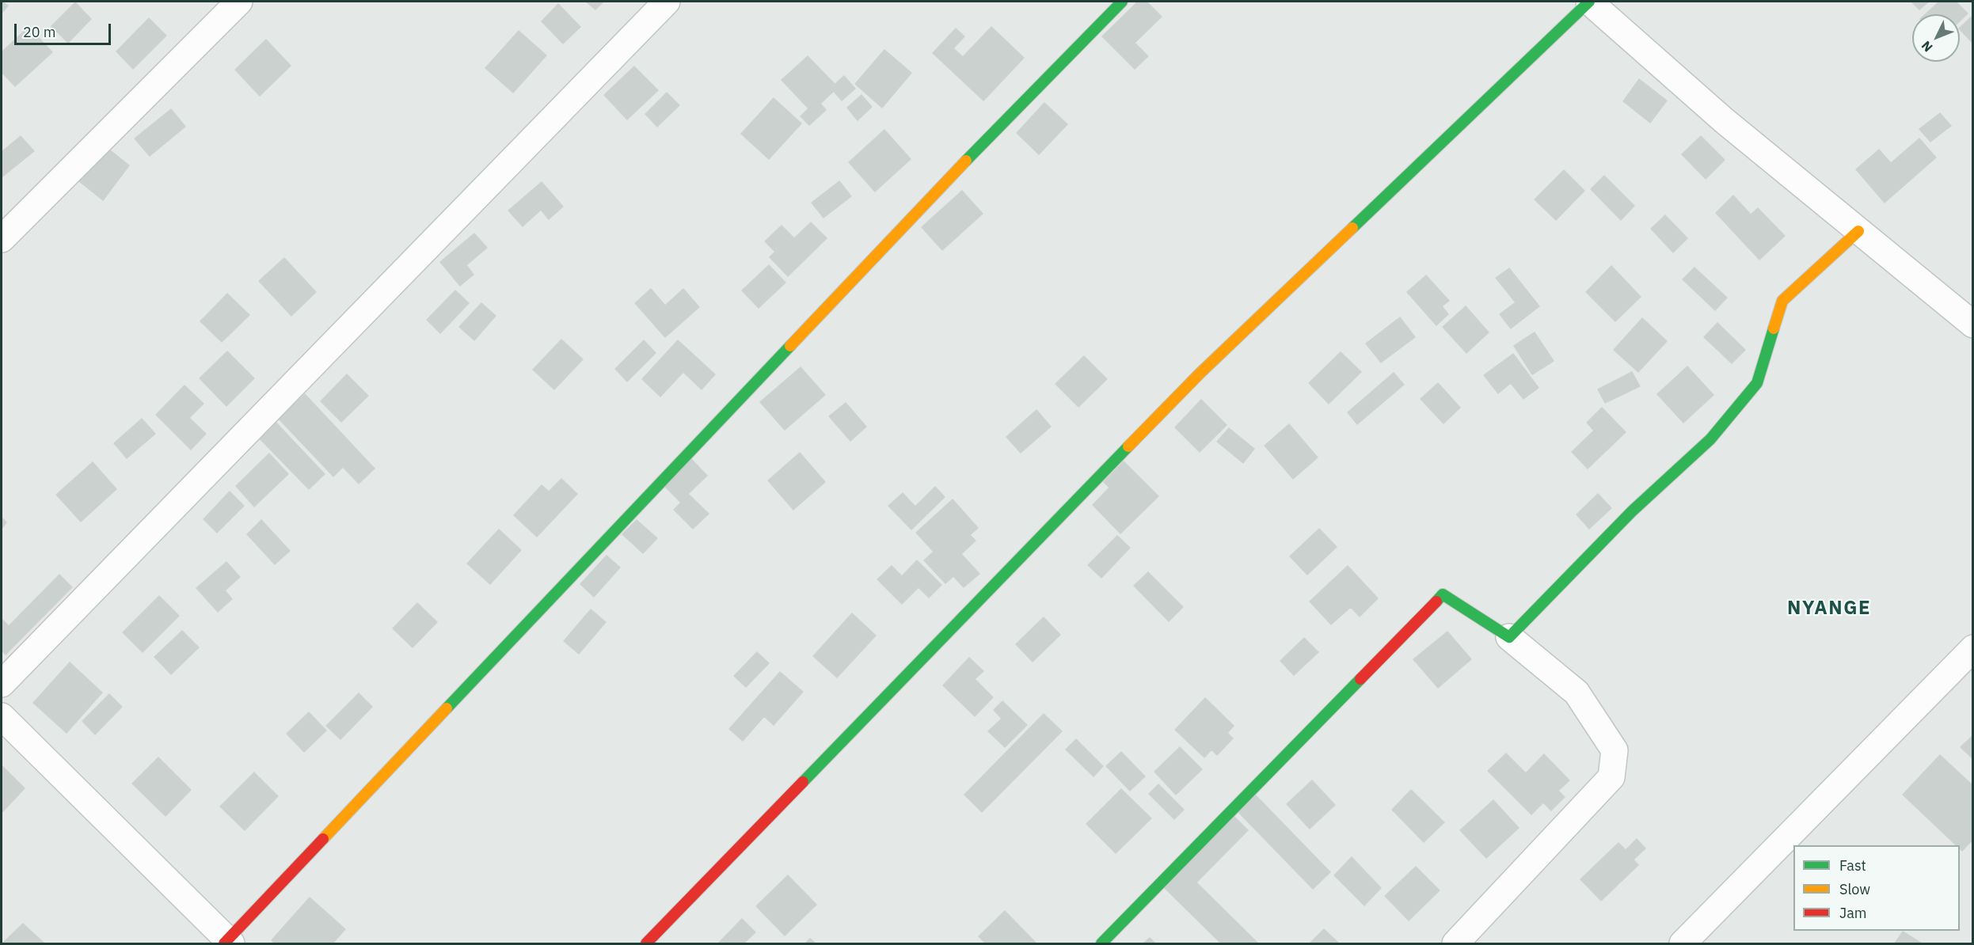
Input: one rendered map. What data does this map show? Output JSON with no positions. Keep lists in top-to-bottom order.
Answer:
{
  "districts": ["NYANGE"],
  "legend": ["Fast", "Slow", "Jam"],
  "scale_bar": "20 m",
  "north": "bottom left"
}
